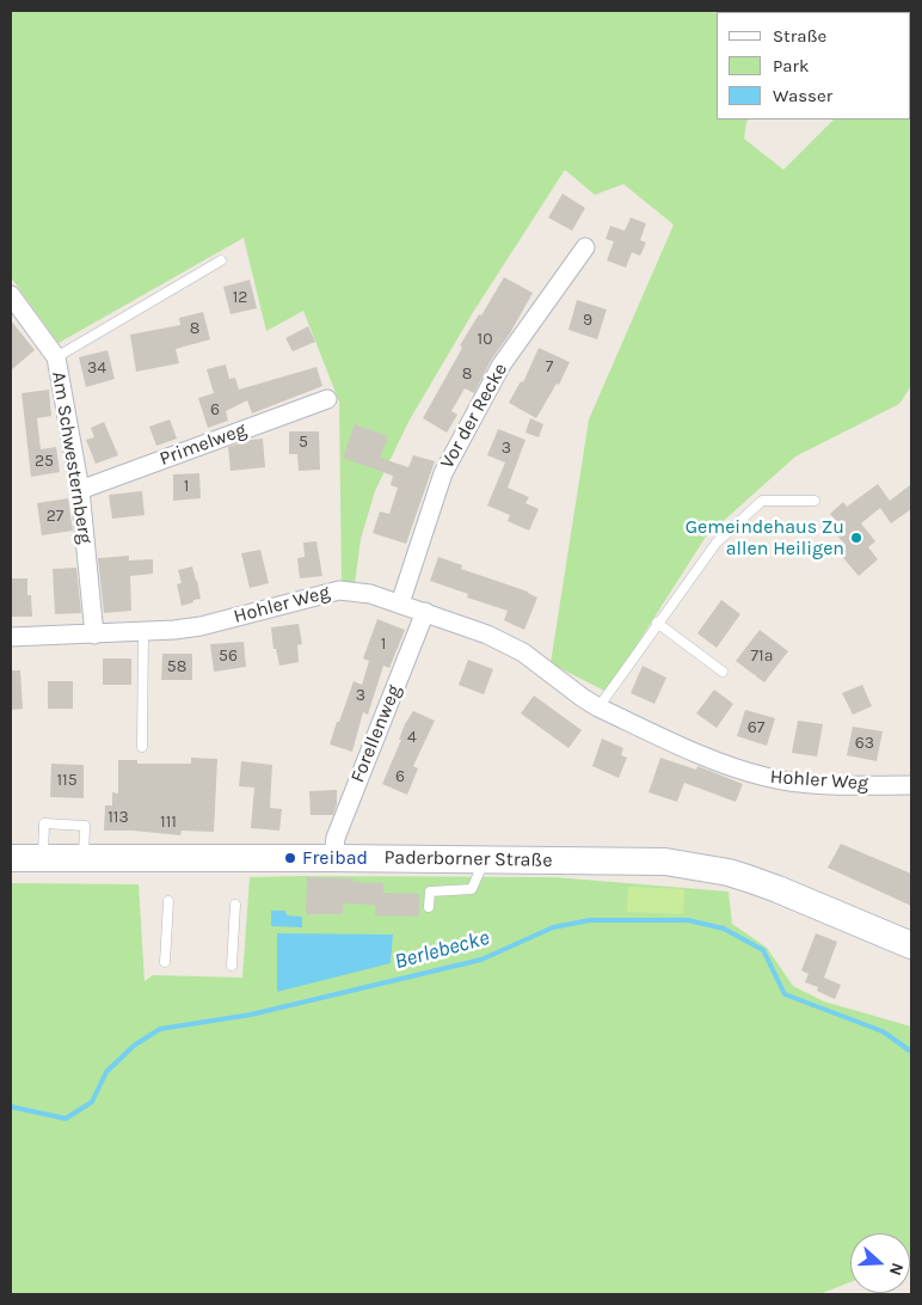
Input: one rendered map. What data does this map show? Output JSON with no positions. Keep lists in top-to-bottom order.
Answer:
{
  "streets": {
    "main road": ["Paderborner Straße"],
    "street": [
      "Vor der Recke",
      "Primelweg",
      "Am Schwesternberg",
      "Hohler Weg",
      "Forellenweg"
    ]
  },
  "crossings": [
    ["Vor der Recke", "Hohler Weg"],
    ["Primelweg", "Am Schwesternberg"],
    ["Am Schwesternberg", "Hohler Weg"],
    ["Hohler Weg", "Forellenweg"],
    ["Forellenweg", "Paderborner Straße"]
  ],
  "water": ["Berlebecke"],
  "places": ["Gemeindehaus Zu allen Heiligen", "Freibad"],
  "house_numbers": [
    "12",
    "9",
    "8",
    "10",
    "7",
    "34",
    "8",
    "6",
    "5",
    "3",
    "25",
    "1",
    "27",
    "1",
    "56",
    "71a",
    "58",
    "3",
    "67",
    "4",
    "63",
    "6",
    "115",
    "113",
    "111"
  ],
  "legend": ["Straße", "Park", "Wasser"],
  "north": "right"
}
